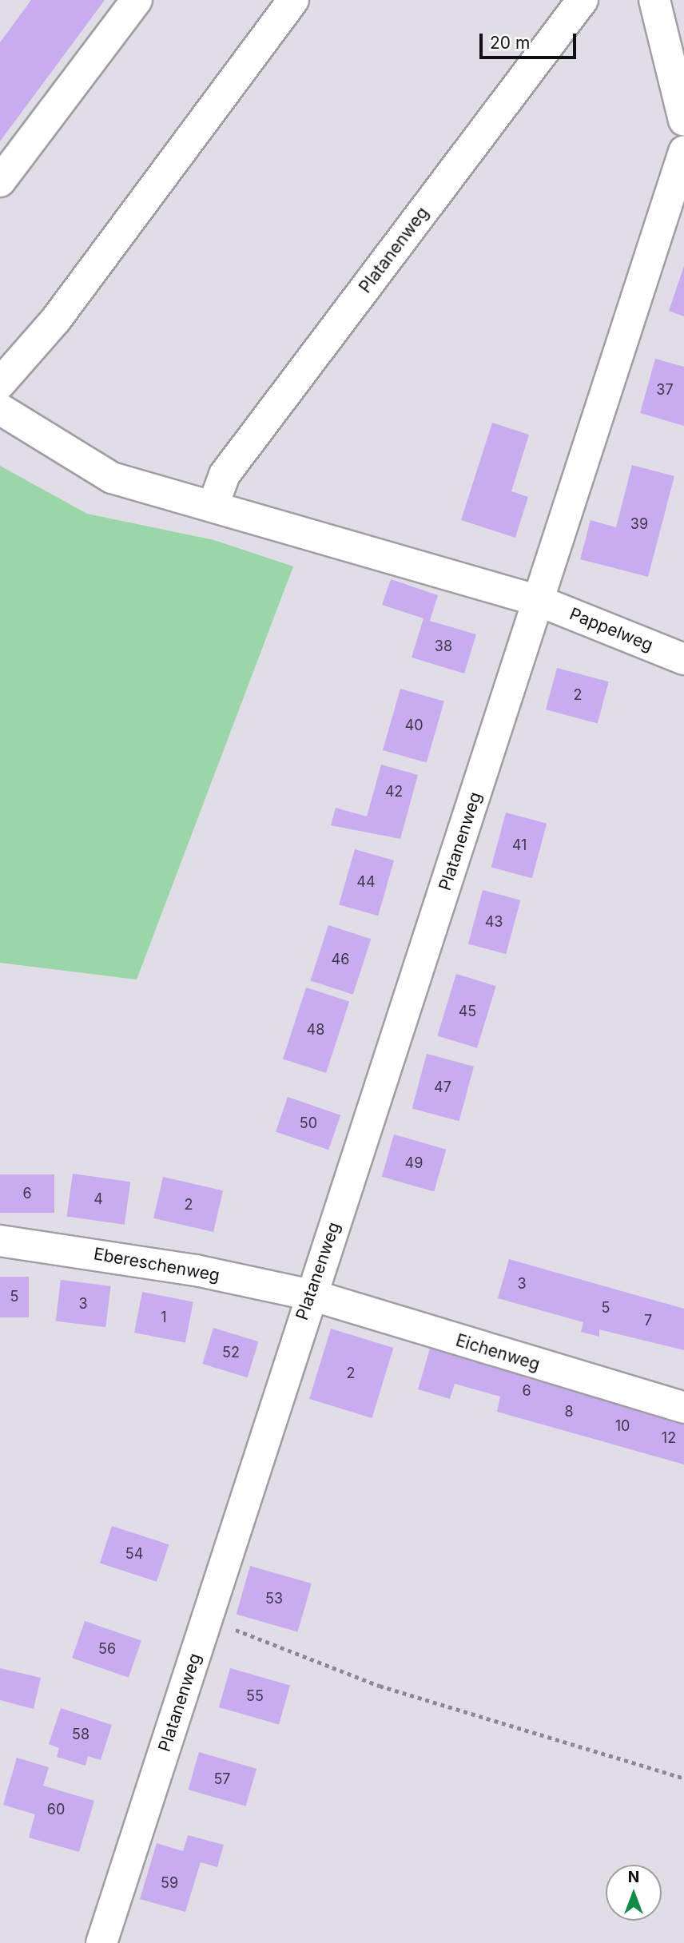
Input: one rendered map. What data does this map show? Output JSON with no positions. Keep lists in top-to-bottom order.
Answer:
{
  "streets": {
    "street": [
      "Platanenweg",
      "Pappelweg",
      "Ebereschenweg",
      "Eichenweg"
    ]
  },
  "crossings": [
    ["Platanenweg", "Pappelweg"],
    ["Platanenweg", "Ebereschenweg"],
    ["Platanenweg", "Eichenweg"],
    ["Ebereschenweg", "Eichenweg"]
  ],
  "house_numbers": [
    "37",
    "39",
    "38",
    "2",
    "40",
    "42",
    "41",
    "44",
    "43",
    "46",
    "45",
    "48",
    "47",
    "50",
    "49",
    "6",
    "4",
    "2",
    "3",
    "5",
    "3",
    "5",
    "1",
    "7",
    "52",
    "2",
    "6",
    "8",
    "10",
    "12",
    "54",
    "53",
    "56",
    "55",
    "58",
    "57",
    "60",
    "59"
  ],
  "scale_bar": "20 m",
  "north": "top"
}
